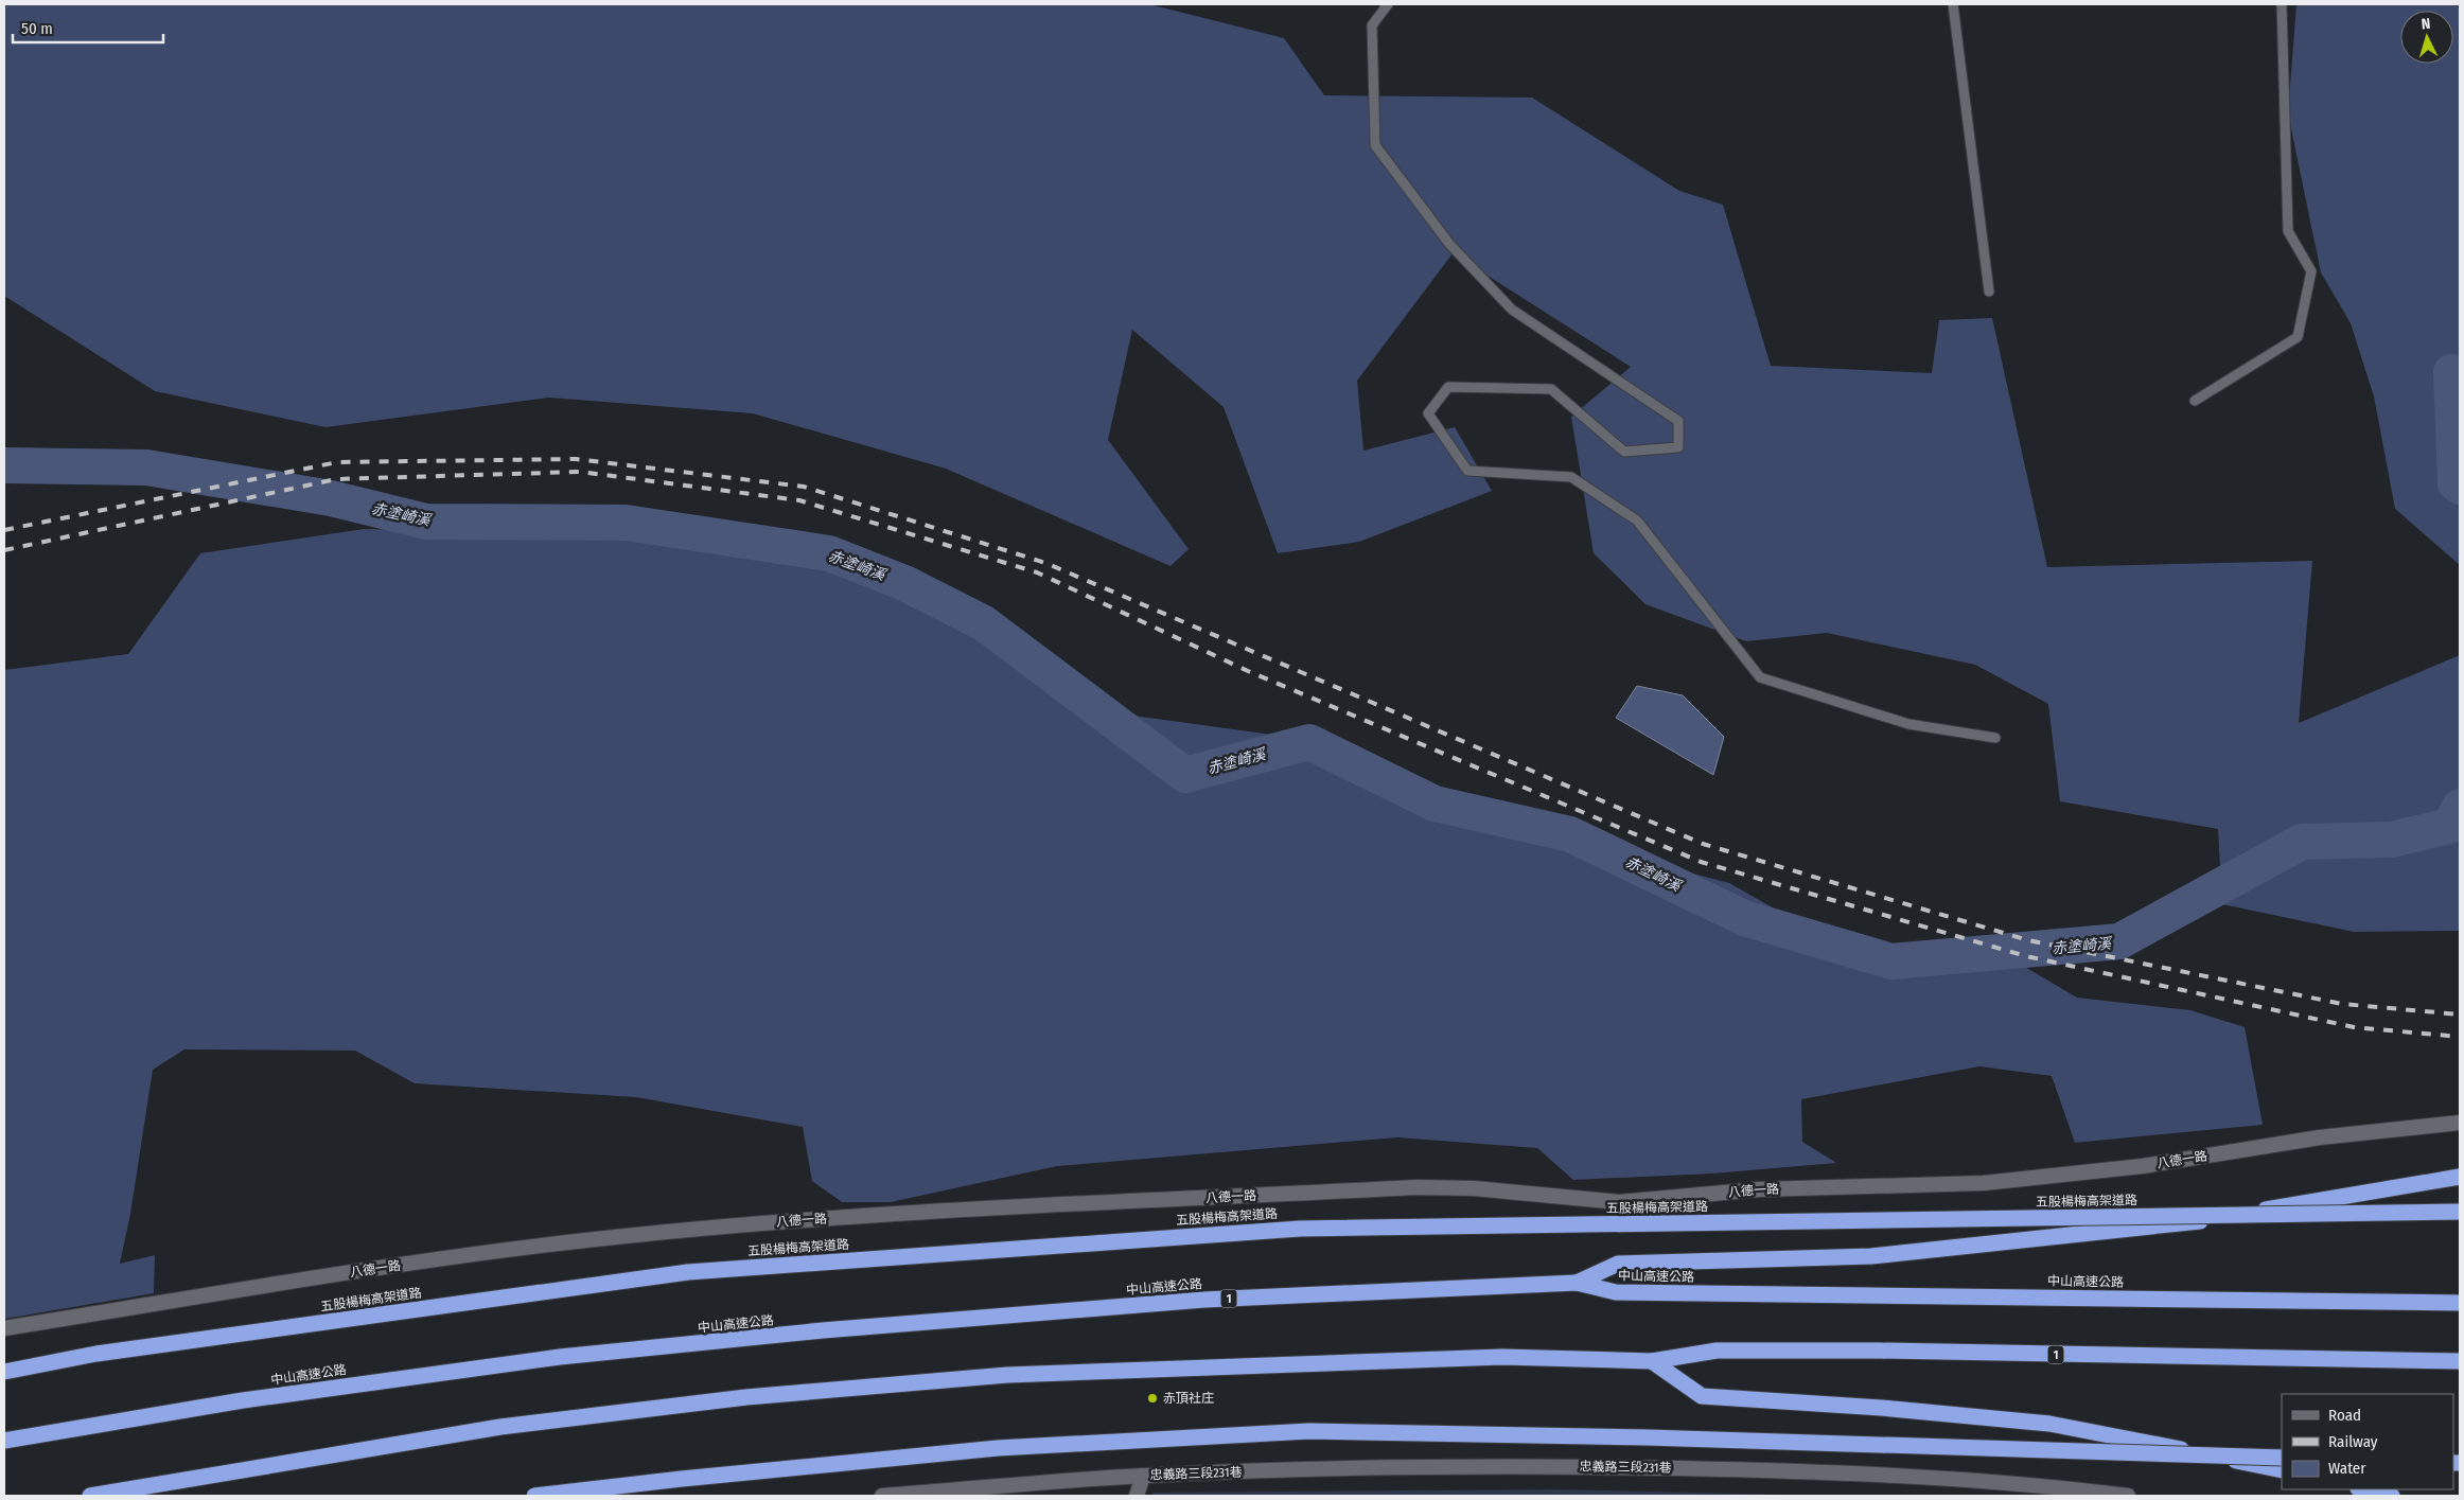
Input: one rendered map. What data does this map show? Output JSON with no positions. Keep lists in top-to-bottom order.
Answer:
{
  "streets": {
    "highway": ["五股楊梅高架道路", "中山高速公路", "1"],
    "street": ["八德一路", "忠義路三段231巷"]
  },
  "water": ["赤塗崎溪"],
  "places": ["赤頂社庄"],
  "legend": ["Road", "Railway", "Water"],
  "scale_bar": "50 m",
  "north": "top"
}
